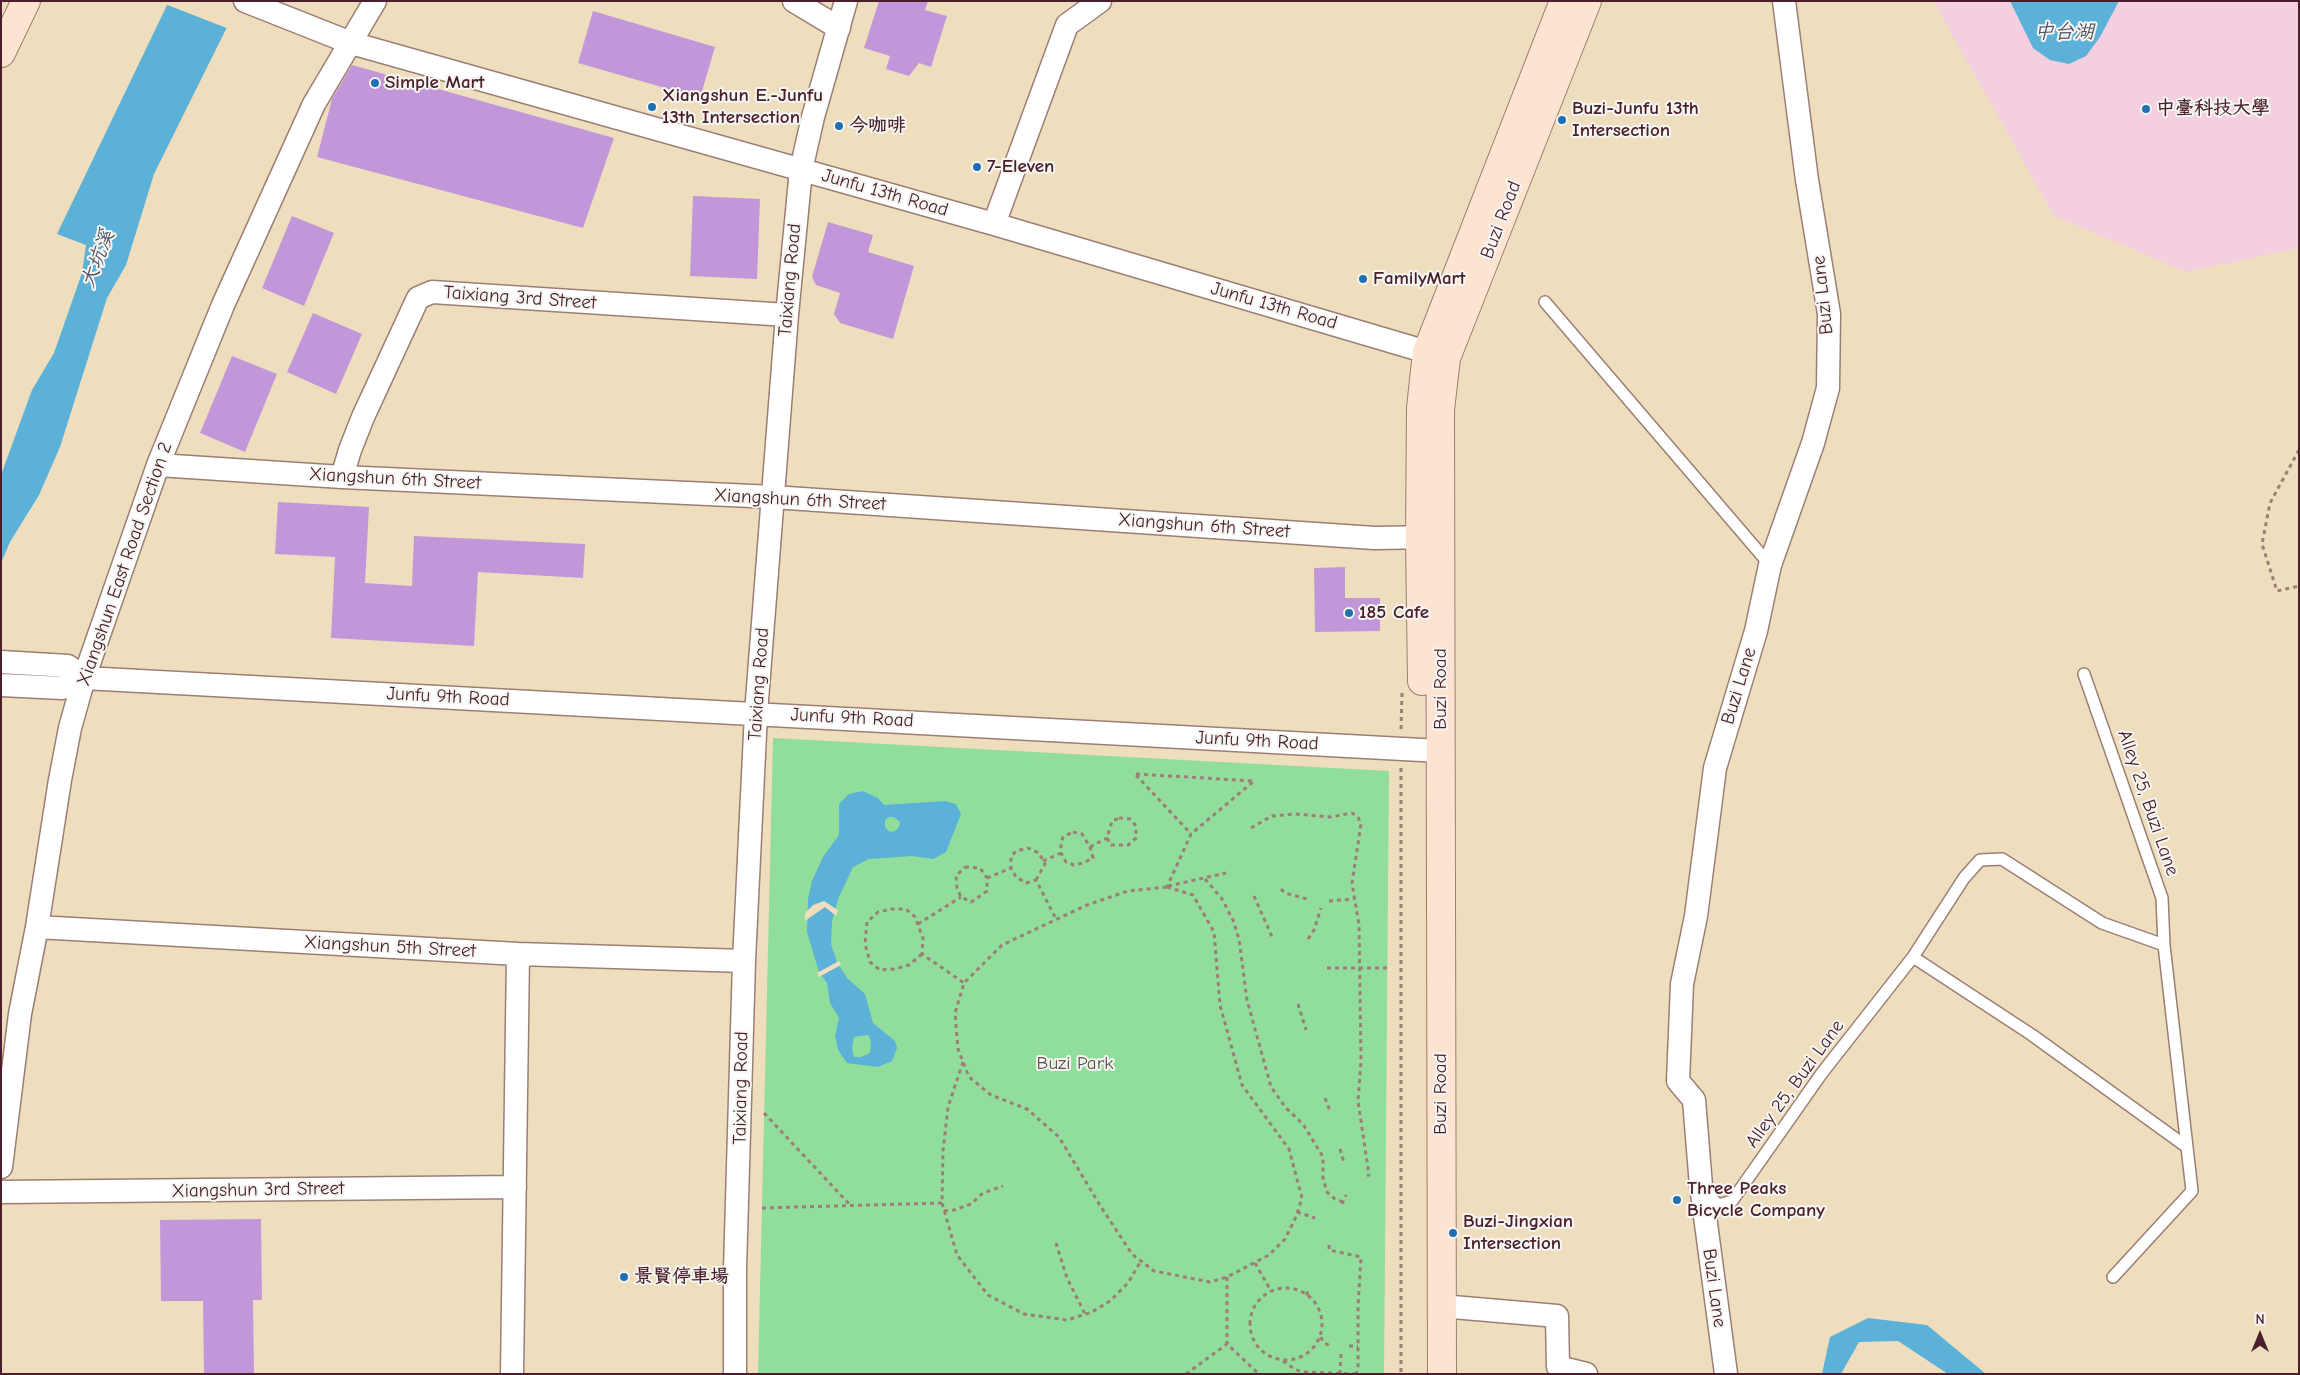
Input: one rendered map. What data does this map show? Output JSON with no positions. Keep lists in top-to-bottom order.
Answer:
{
  "streets": {
    "main road": ["Buzi Road"],
    "street": [
      "Junfu 13th Road",
      "Taixiang Road",
      "Buzi Lane",
      "Taixiang 3rd Street",
      "Xiangshun 6th Street",
      "Xiangshun East Road Section 2",
      "Junfu 9th Road",
      "Xiangshun 5th Street",
      "Xiangshun 3rd Street"
    ],
    "lane": ["Alley 25, Buzi Lane"]
  },
  "crossings": [
    ["Junfu 13th Road", "Buzi Road"],
    ["Junfu 13th Road", "Taixiang Road"],
    ["Junfu 13th Road", "Xiangshun East Road Section 2"],
    ["Buzi Road", "Xiangshun 6th Street"],
    ["Buzi Road", "Junfu 9th Road"],
    ["Taixiang Road", "Taixiang 3rd Street"],
    ["Taixiang Road", "Xiangshun 6th Street"],
    ["Taixiang Road", "Junfu 9th Road"],
    ["Taixiang Road", "Xiangshun 5th Street"],
    ["Buzi Lane", "Alley 25, Buzi Lane"],
    ["Taixiang 3rd Street", "Xiangshun 6th Street"],
    ["Xiangshun 6th Street", "Xiangshun East Road Section 2"],
    ["Xiangshun East Road Section 2", "Junfu 9th Road"],
    ["Xiangshun East Road Section 2", "Xiangshun 5th Street"]
  ],
  "water": ["中台湖", "大坑溪"],
  "parks": ["Buzi Park"],
  "places": [
    "Simple Mart",
    "Xiangshun E.-Junfu 13th Intersection",
    "中臺科技大學",
    "Buzi-Junfu 13th Intersection",
    "今咖啡",
    "7-Eleven",
    "FamilyMart",
    "185 Cafe",
    "Three Peaks Bicycle Company",
    "Buzi-Jingxian Intersection",
    "景賢停車場"
  ],
  "north": "top"
}
